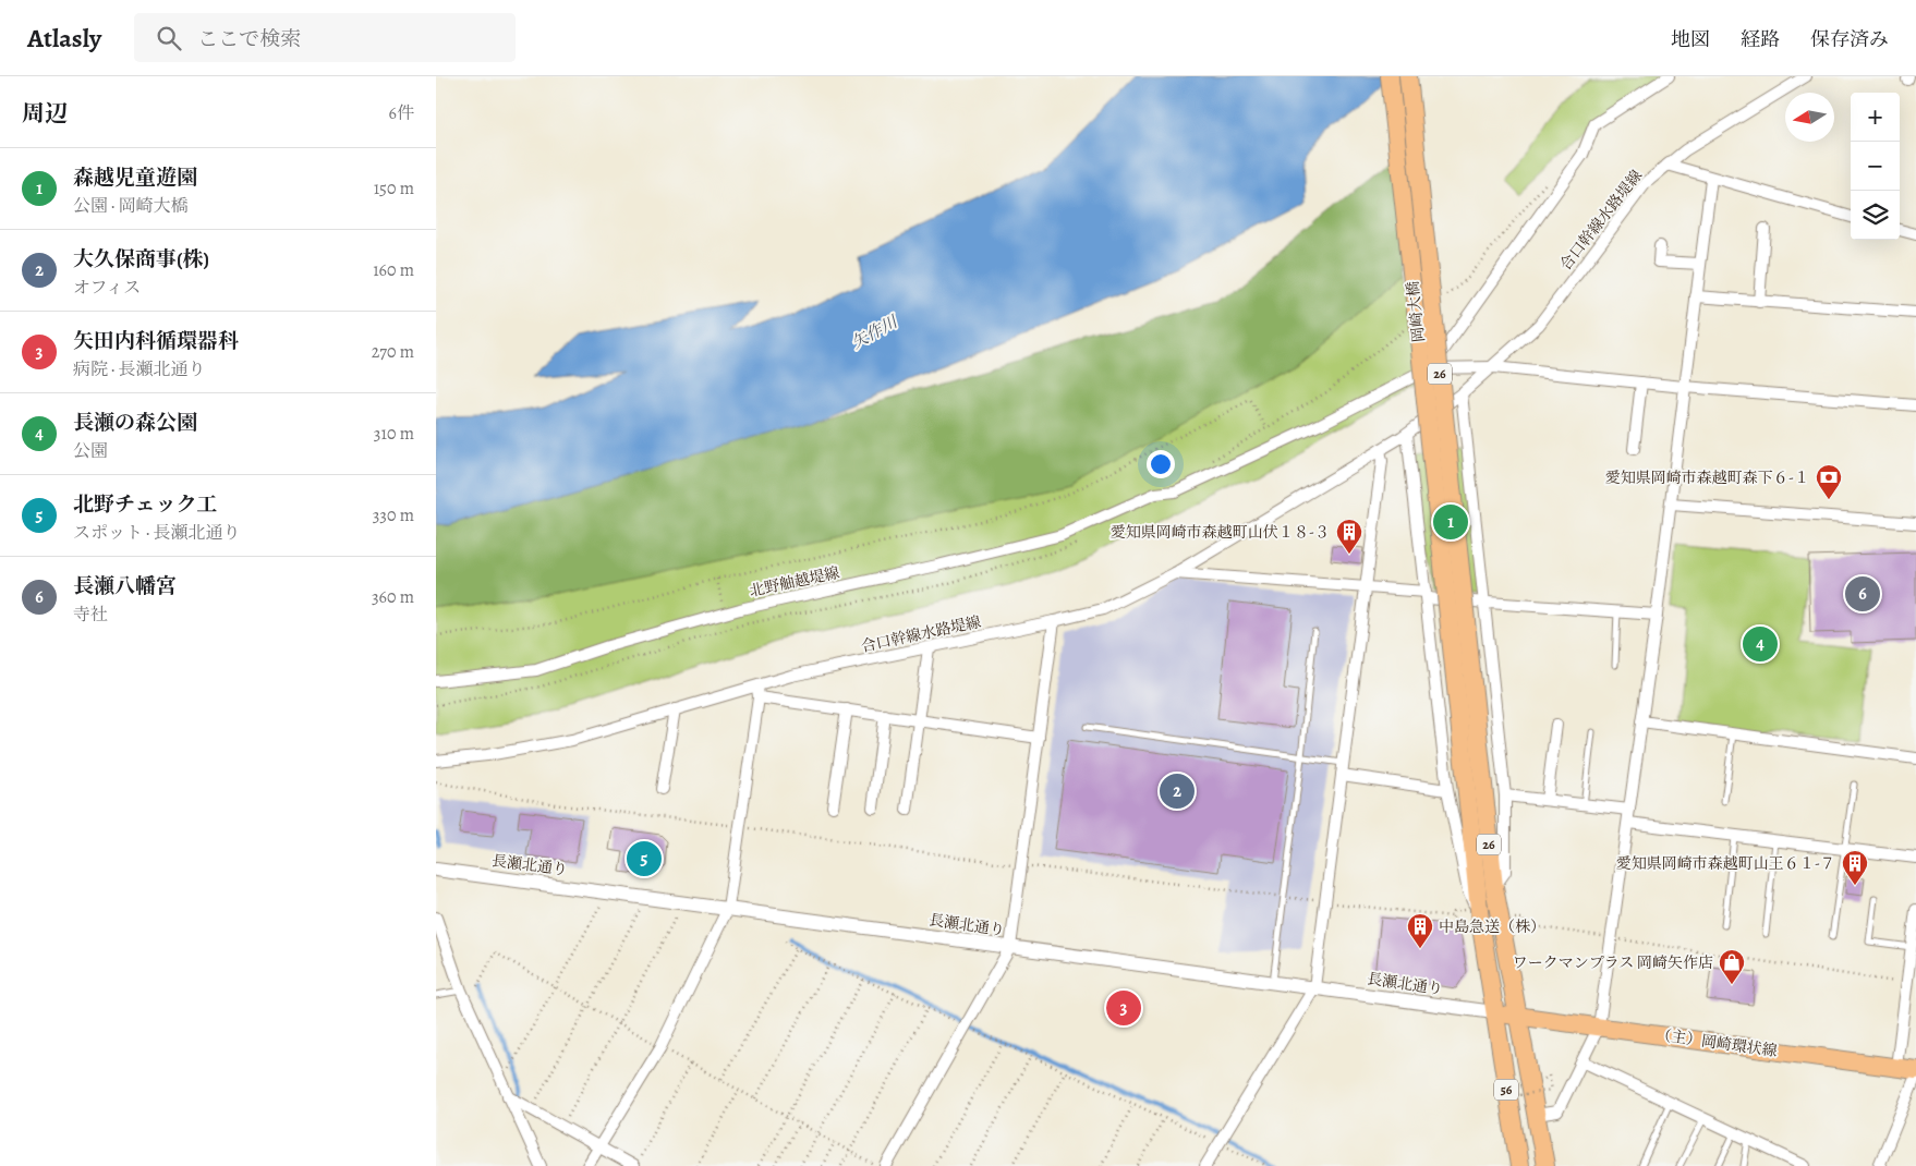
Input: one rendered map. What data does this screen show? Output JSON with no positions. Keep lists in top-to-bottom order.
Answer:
{
  "streets": {
    "main road": [
      "岡崎大橋",
      "26",
      "（主）岡崎環状線",
      "56"
    ],
    "street": ["合口幹線水路堤線", "北野舳越堤線", "長瀬北通り"]
  },
  "crossings": [
    ["岡崎大橋", "26"],
    ["26", "長瀬北通り"],
    ["26", "（主）岡崎環状線"],
    ["26", "56"],
    ["長瀬北通り", "（主）岡崎環状線"],
    ["長瀬北通り", "56"],
    ["（主）岡崎環状線", "56"]
  ],
  "water": ["矢作川"],
  "places": {
    "bank": ["愛知県岡崎市森越町森下６‐１"],
    "building": ["愛知県岡崎市森越町山伏１８‐３", "愛知県岡崎市森越町山王６１‐７", "中島急送（株）"],
    "shop": ["ワークマンプラス 岡崎矢作店"]
  },
  "north": "left",
  "page": {
    "header": "Atlasly",
    "search": "ここで検索",
    "nav": ["地図", "経路", "保存済み"],
    "heading": ["周辺", "6件"],
    "map_buttons": ["+", "−"],
    "list": [
      {
        "mark": "1",
        "name": "森越児童遊園",
        "note": "公園 · 岡崎大橋",
        "value": "150 m"
      },
      {
        "mark": "2",
        "name": "大久保商事(株)",
        "note": "オフィス",
        "value": "160 m"
      },
      {
        "mark": "3",
        "name": "矢田内科循環器科",
        "note": "病院 · 長瀬北通り",
        "value": "270 m"
      },
      {
        "mark": "4",
        "name": "長瀬の森公園",
        "note": "公園",
        "value": "310 m"
      },
      {
        "mark": "5",
        "name": "北野チェック工",
        "note": "スポット · 長瀬北通り",
        "value": "330 m"
      },
      {
        "mark": "6",
        "name": "長瀬八幡宮",
        "note": "寺社",
        "value": "360 m"
      }
    ],
    "pins": [
      "1",
      "6",
      "4",
      "2",
      "5",
      "3"
    ]
  }
}
